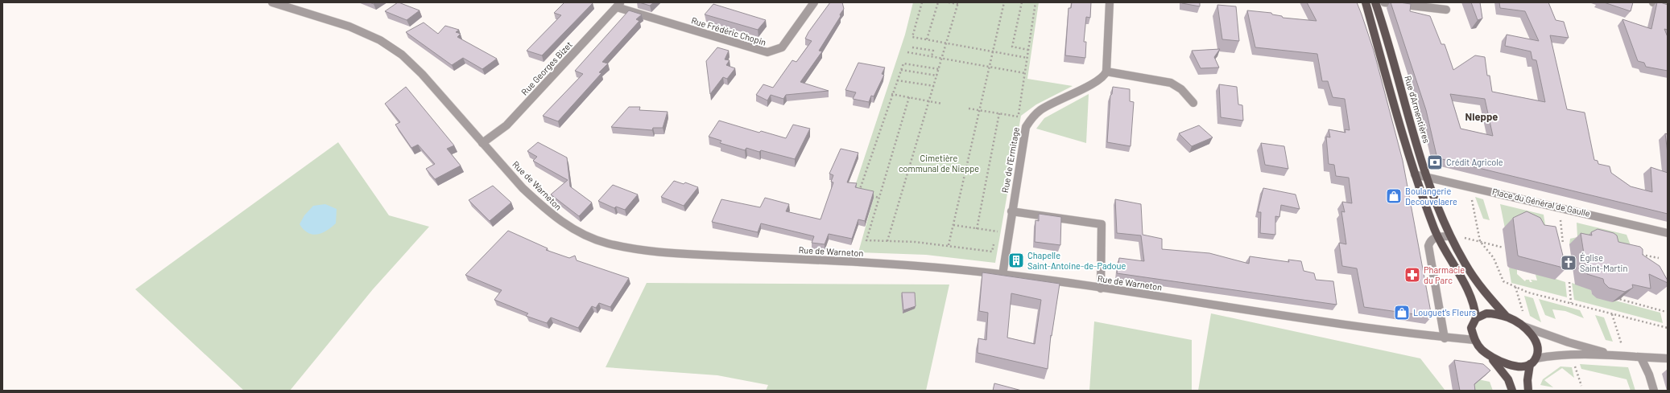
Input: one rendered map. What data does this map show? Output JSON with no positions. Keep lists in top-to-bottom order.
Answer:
{
  "streets": {
    "main road": ["Rue d'Armentières"],
    "street": [
      "Rue Frédéric Chopin",
      "Rue Georges Bizet",
      "Rue de l'Ermitage",
      "Rue de Warneton",
      "Place du Général de Gaulle"
    ]
  },
  "crossings": [
    ["Rue Frédéric Chopin", "Rue Georges Bizet"],
    ["Rue Georges Bizet", "Rue de Warneton"],
    ["Rue d'Armentières", "Rue de Warneton"],
    ["Rue d'Armentières", "Place du Général de Gaulle"],
    ["Rue de l'Ermitage", "Rue de Warneton"]
  ],
  "districts": ["Nieppe"],
  "parks": ["Cimetière communal de Nieppe"],
  "places": {
    "bank": ["Crédit Agricole"],
    "shop": ["Boulangerie Decouvelaere", "Louguet's Fleurs"],
    "building": ["Chapelle Saint-Antoine-de-Padoue"],
    "church": ["Église Saint-Martin"],
    "pharmacy": ["Pharmacie du Parc"]
  }
}
